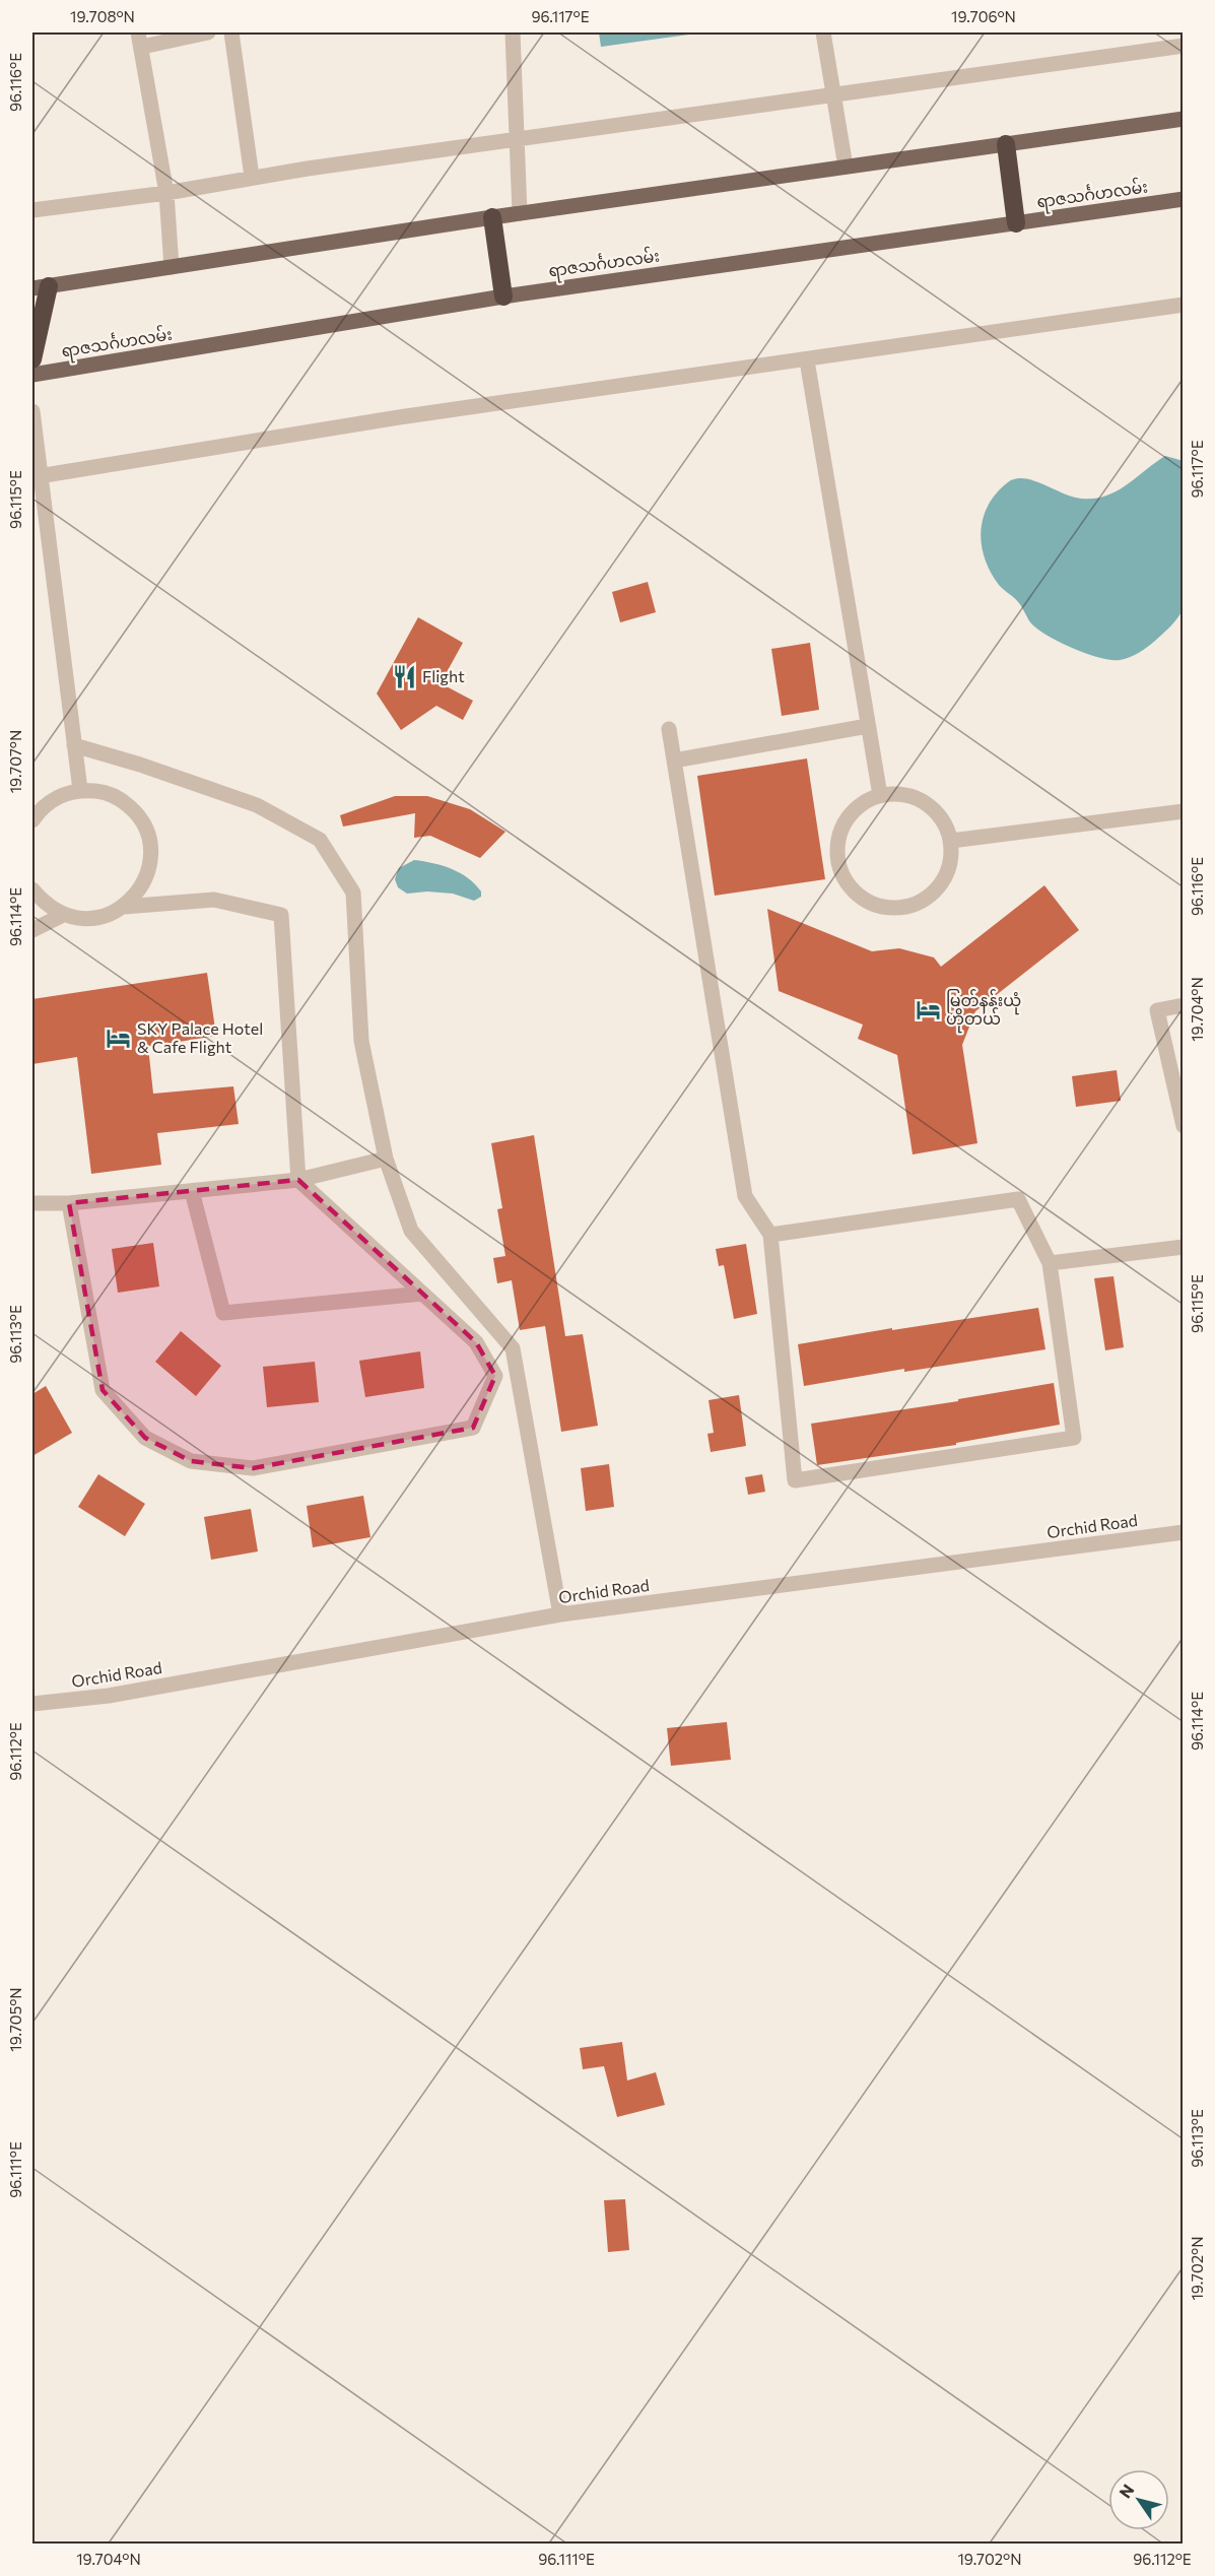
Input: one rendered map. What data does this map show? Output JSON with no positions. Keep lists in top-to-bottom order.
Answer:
{
  "streets": {
    "main road": ["ရာဇသင်္ဂဟလမ်း"],
    "street": ["Orchid Road"]
  },
  "places": {
    "restaurant": ["Flight"],
    "hotel": ["မြတ်နန်းယုံ ဟိုတယ်", "SKY Palace Hotel & Cafe Flight"]
  },
  "north": "top left",
  "coordinates": [
    "19.708°N",
    "96.117°E",
    "19.706°N",
    "96.116°E",
    "96.115°E",
    "19.707°N",
    "96.114°E",
    "19.704°N",
    "96.113°E",
    "96.112°E",
    "19.705°N",
    "96.111°E",
    "19.702°N"
  ]
}
